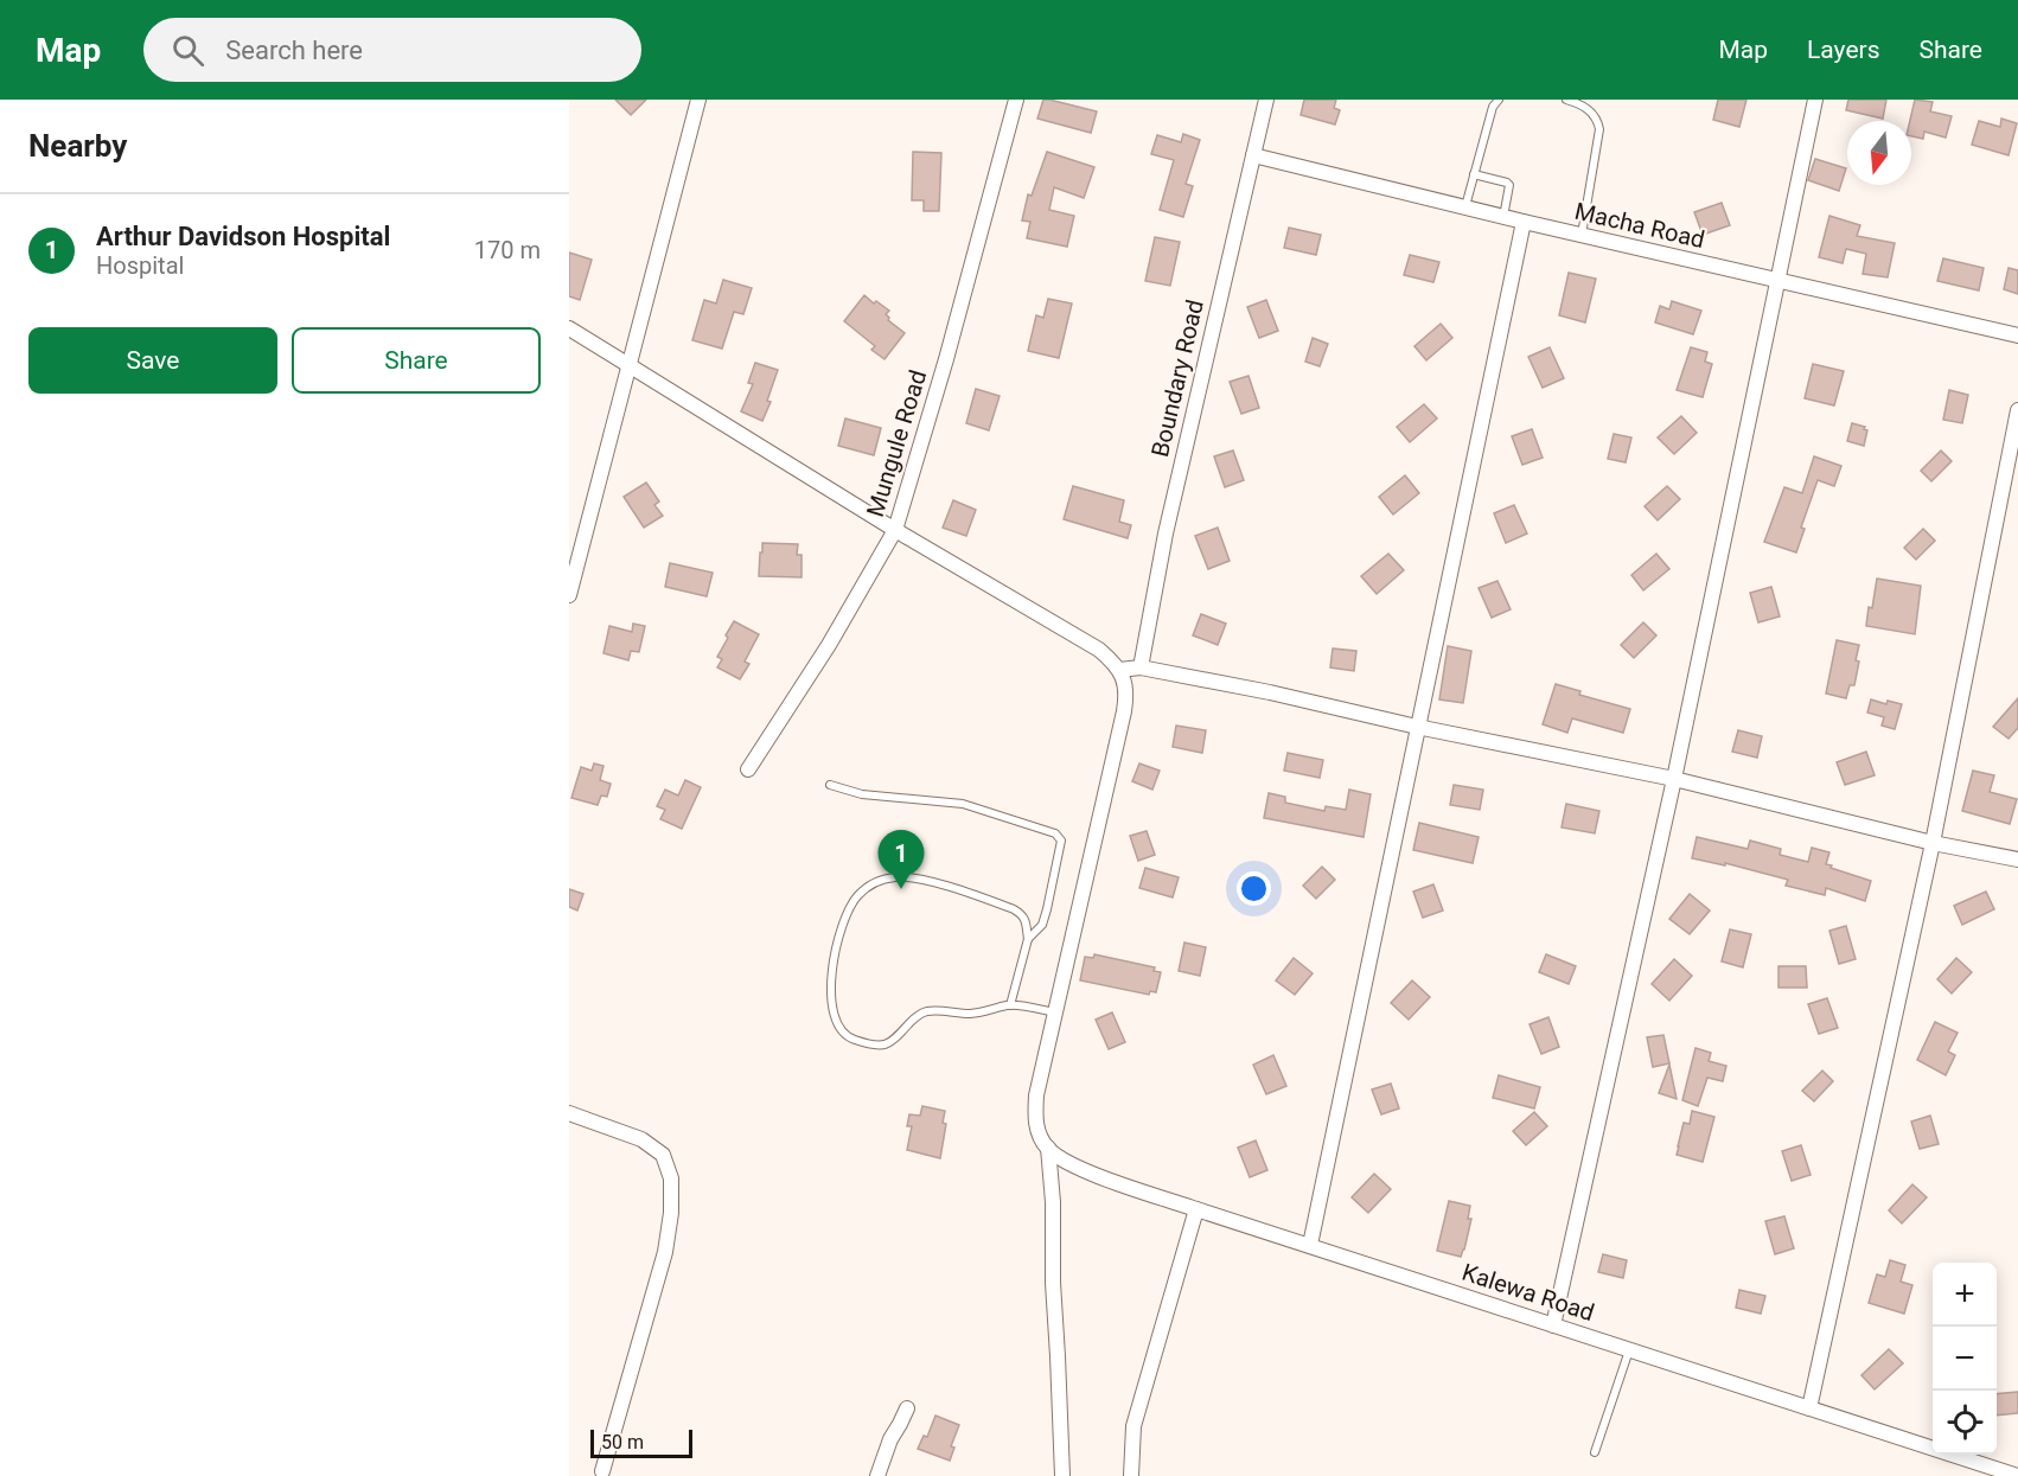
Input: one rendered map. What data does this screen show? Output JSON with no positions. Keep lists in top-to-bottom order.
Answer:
{
  "streets": {
    "street": [
      "Macha Road",
      "Boundary Road",
      "Mungule Road",
      "Kalewa Road"
    ]
  },
  "crossings": [
    ["Macha Road", "Boundary Road"]
  ],
  "scale_bar": "50 m",
  "north": "bottom",
  "page": {
    "header": "Map",
    "search": "Search here",
    "nav": ["Map", "Layers", "Share"],
    "heading": "Nearby",
    "list": [
      {
        "mark": "1",
        "name": "Arthur Davidson Hospital",
        "note": "Hospital",
        "value": "170 m"
      }
    ],
    "buttons": ["Save", "Share"],
    "pins": "1",
    "map_buttons": ["+", "−"],
    "scale": "50 m"
  }
}
